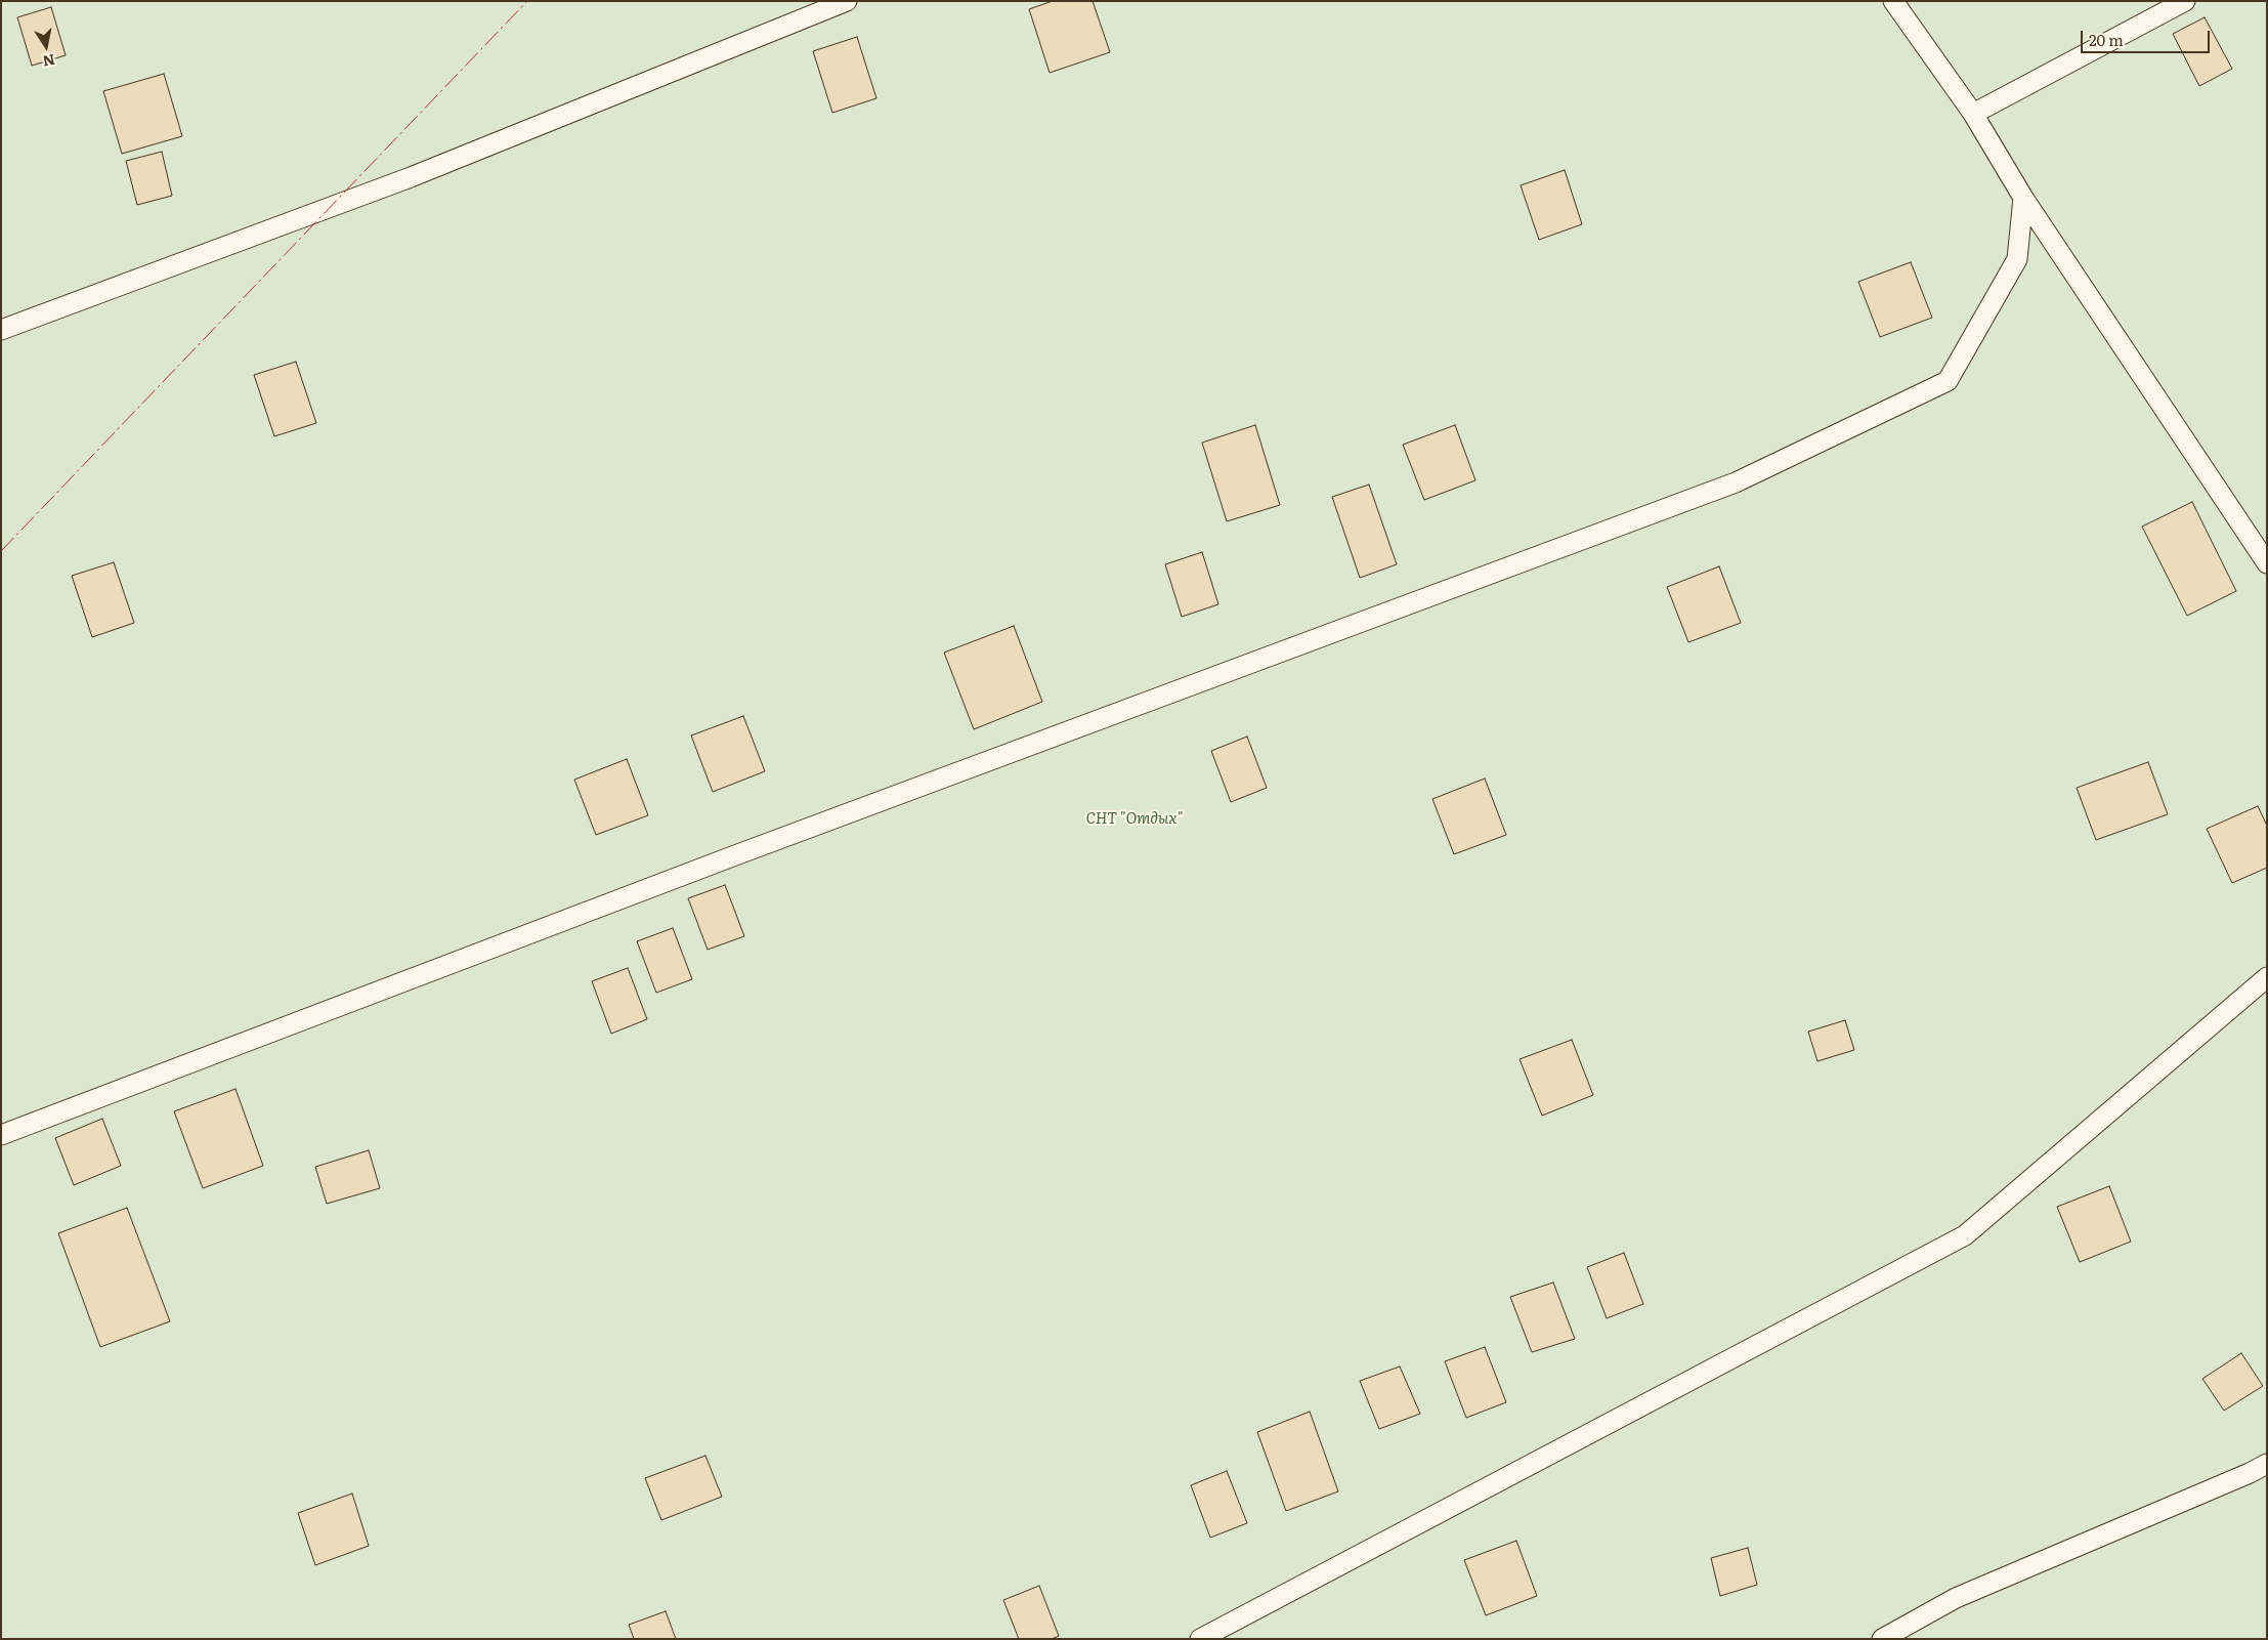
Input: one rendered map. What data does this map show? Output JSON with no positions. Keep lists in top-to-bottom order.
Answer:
{
  "parks": ["СНТ \"Отдых\""],
  "scale_bar": "20 m",
  "north": "bottom"
}
